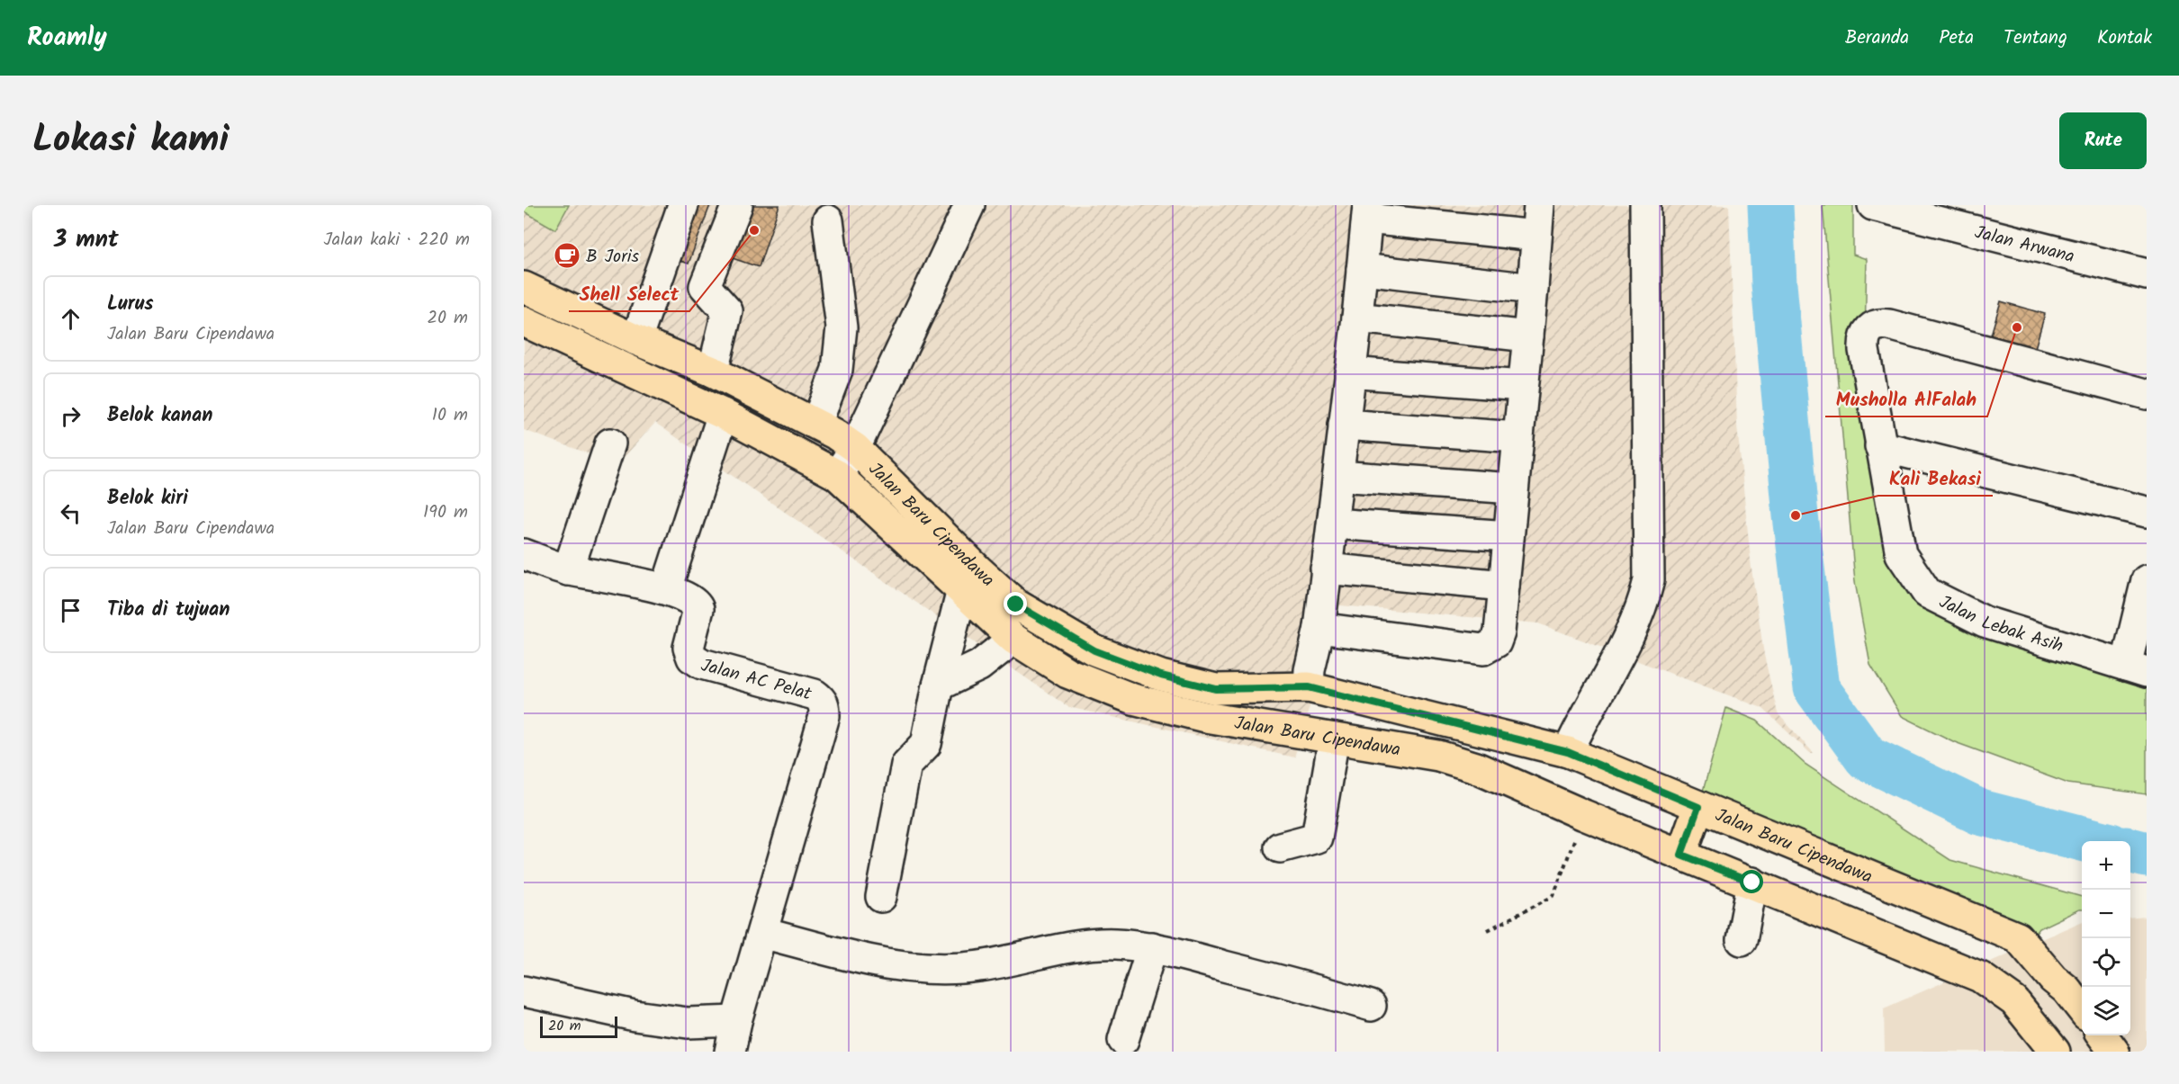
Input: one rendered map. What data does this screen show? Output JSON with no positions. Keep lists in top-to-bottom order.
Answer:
{
  "streets": {
    "main road": ["Jalan Baru Cipendawa"],
    "street": ["Jalan Arwana", "Jalan Lebak Asih", "Jalan AC Pelat"]
  },
  "places": {
    "other": ["Shell Select", "Musholla AlFalah", "Kali Bekasi"],
    "cafe": ["B Joris"]
  },
  "scale_bar": "20 m",
  "page": {
    "header": "Roamly",
    "nav": [
      "Beranda",
      "Peta",
      "Tentang",
      "Kontak"
    ],
    "title": "Lokasi kami",
    "buttons": "Rute",
    "heading": ["3 mnt", "Jalan kaki · 220 m"],
    "list": [
      ["Lurus", "Jalan Baru Cipendawa", "20 m"],
      ["Belok kanan", "10 m"],
      ["Belok kiri", "Jalan Baru Cipendawa", "190 m"],
      "Tiba di tujuan"
    ],
    "map_buttons": ["+", "−"],
    "scale": "20 m"
  }
}
